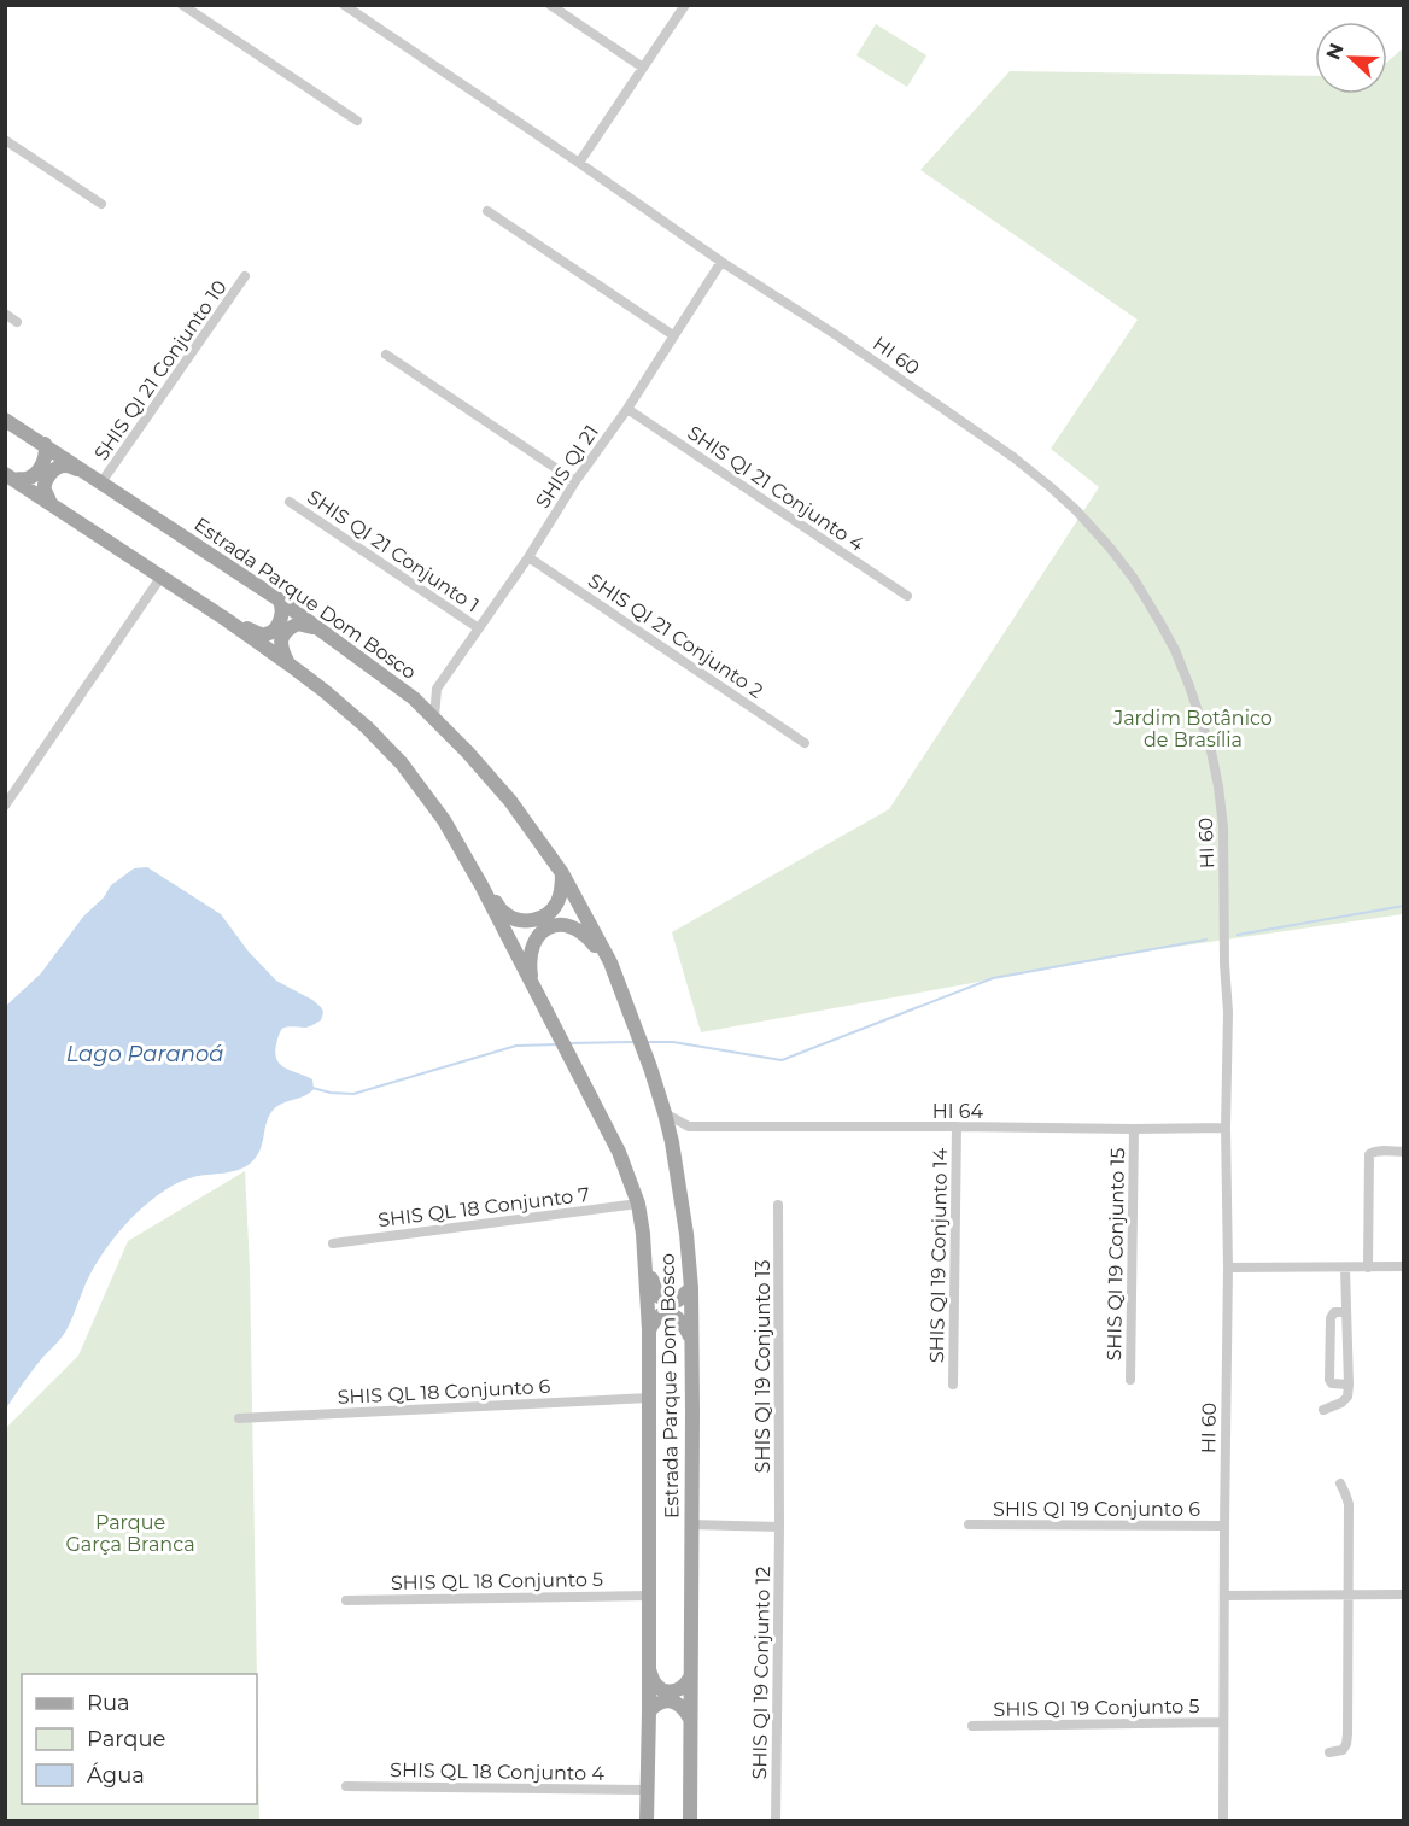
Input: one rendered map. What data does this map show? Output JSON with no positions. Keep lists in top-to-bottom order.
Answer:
{
  "streets": {
    "main road": ["Estrada Parque Dom Bosco"],
    "street": [
      "HI 60",
      "SHIS QI 21 Conjunto 10",
      "SHIS QI 21",
      "SHIS QI 21 Conjunto 4",
      "SHIS QI 21 Conjunto 1",
      "SHIS QI 21 Conjunto 2",
      "HI 64",
      "SHIS QL 18 Conjunto 7",
      "SHIS QI 19 Conjunto 15",
      "SHIS QI 19 Conjunto 14",
      "SHIS QI 19 Conjunto 13",
      "SHIS QL 18 Conjunto 6",
      "SHIS QI 19 Conjunto 6",
      "SHIS QL 18 Conjunto 5",
      "SHIS QI 19 Conjunto 12",
      "SHIS QI 19 Conjunto 5",
      "SHIS QL 18 Conjunto 4"
    ]
  },
  "crossings": [
    ["HI 60", "SHIS QI 21"],
    ["HI 60", "HI 64"],
    ["HI 60", "SHIS QI 19 Conjunto 6"],
    ["HI 60", "SHIS QI 19 Conjunto 5"],
    ["SHIS QI 21 Conjunto 10", "Estrada Parque Dom Bosco"],
    ["SHIS QI 21", "SHIS QI 21 Conjunto 4"],
    ["SHIS QI 21", "SHIS QI 21 Conjunto 1"],
    ["SHIS QI 21", "Estrada Parque Dom Bosco"],
    ["SHIS QI 21", "SHIS QI 21 Conjunto 2"],
    ["Estrada Parque Dom Bosco", "HI 64"],
    ["Estrada Parque Dom Bosco", "SHIS QL 18 Conjunto 7"],
    ["Estrada Parque Dom Bosco", "SHIS QL 18 Conjunto 6"],
    ["Estrada Parque Dom Bosco", "SHIS QL 18 Conjunto 5"],
    ["Estrada Parque Dom Bosco", "SHIS QL 18 Conjunto 4"],
    ["HI 64", "SHIS QI 19 Conjunto 15"],
    ["HI 64", "SHIS QI 19 Conjunto 14"],
    ["SHIS QI 19 Conjunto 13", "SHIS QI 19 Conjunto 12"]
  ],
  "water": ["Lago Paranoá"],
  "parks": ["Jardim Botânico de Brasília", "Parque Garça Branca"],
  "legend": ["Rua", "Parque", "Água"],
  "north": "left"
}
